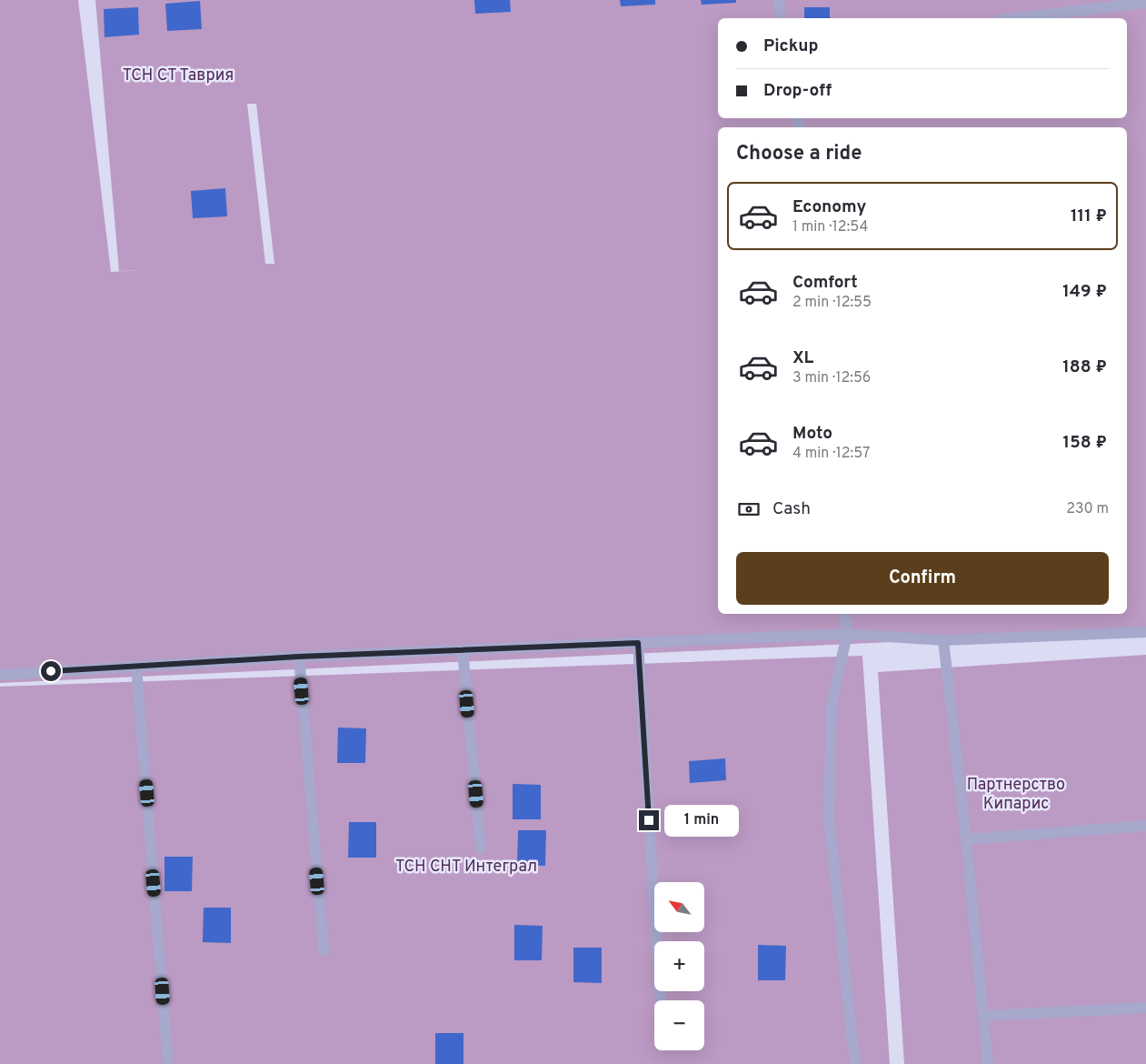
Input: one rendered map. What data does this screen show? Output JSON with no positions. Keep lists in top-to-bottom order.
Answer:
{
  "parks": ["ТСН СТ Таврия", "Партнерство Кипарис", "ТСН СНТ Интеграл"],
  "north": "top left",
  "page": {
    "banner": ["Pickup", "Drop-off"],
    "heading": "Choose a ride",
    "list": [
      {
        "name": "Economy",
        "note": "1 min · 12:54",
        "value": "111 ₽"
      },
      {
        "name": "Comfort",
        "note": "2 min · 12:55",
        "value": "149 ₽"
      },
      {
        "name": "XL",
        "note": "3 min · 12:56",
        "value": "188 ₽"
      },
      {
        "name": "Moto",
        "note": "4 min · 12:57",
        "value": "158 ₽"
      }
    ],
    "pay": ["Cash", "230 m"],
    "buttons": "Confirm",
    "bubble": "1 min",
    "map_buttons": ["+", "−"]
  }
}
